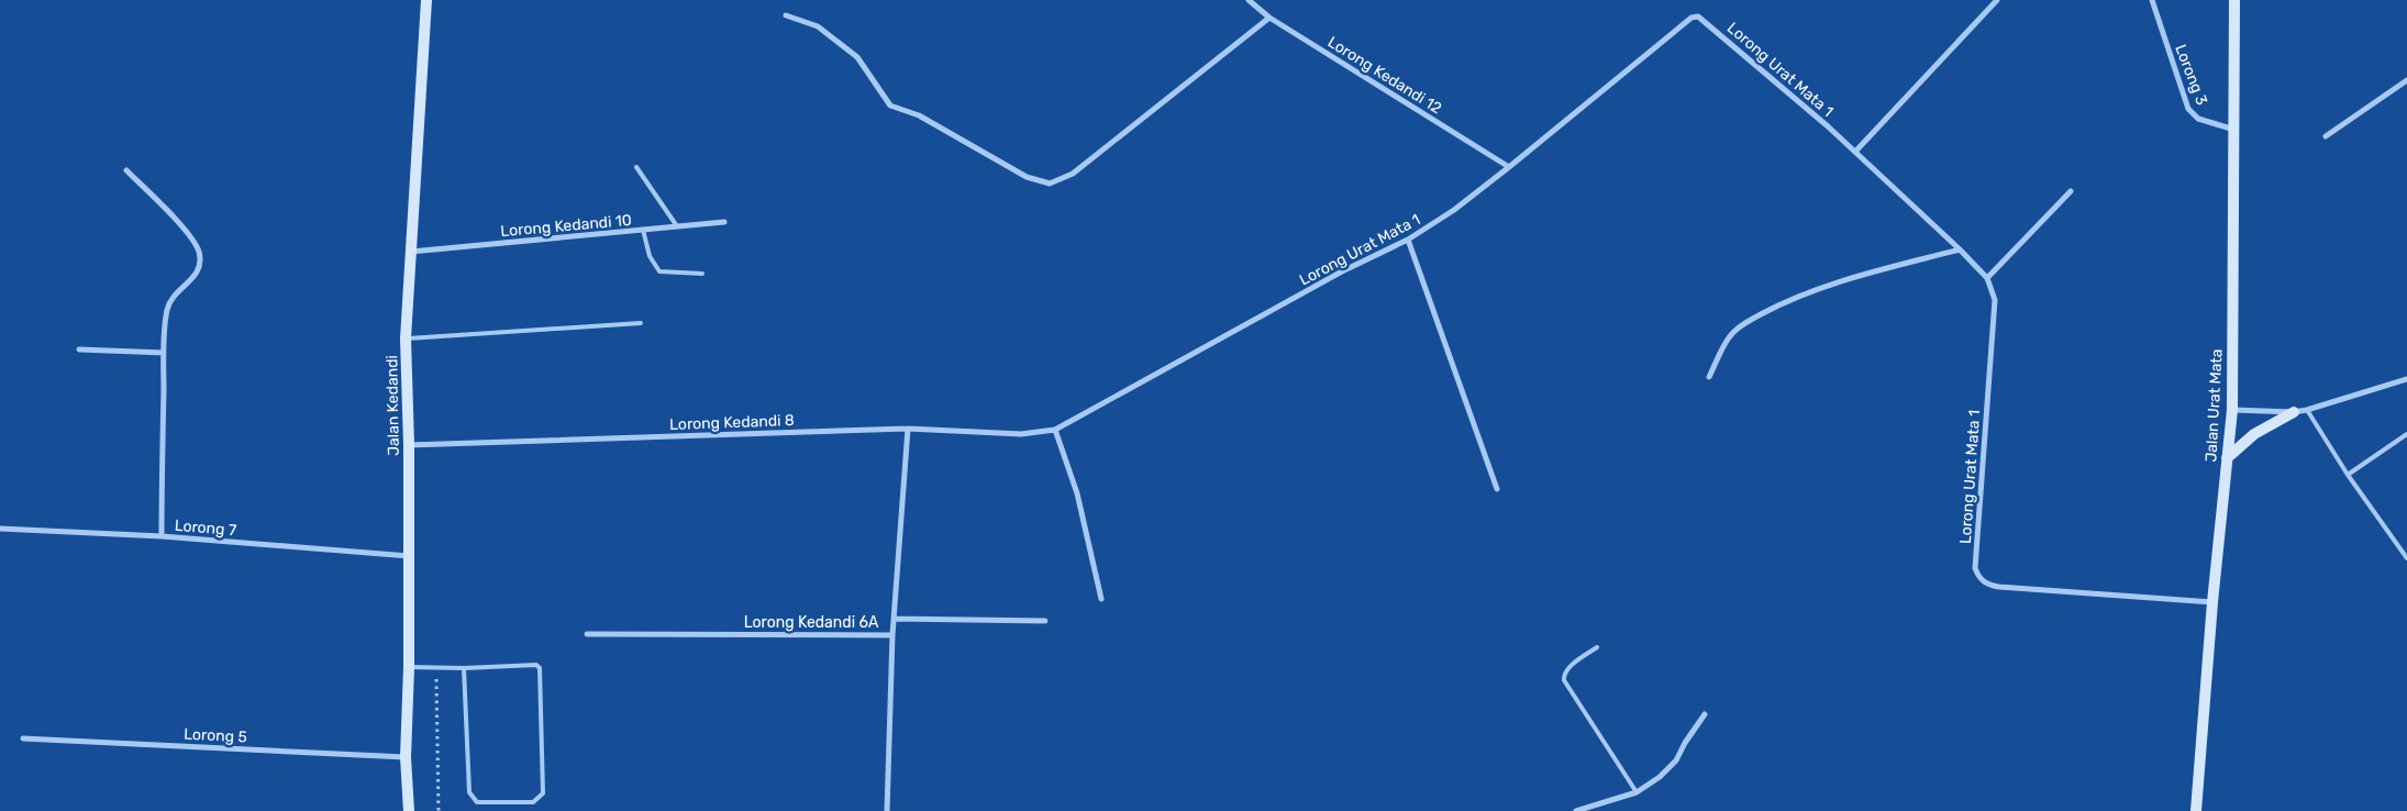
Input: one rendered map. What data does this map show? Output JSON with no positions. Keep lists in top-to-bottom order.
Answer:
{
  "streets": {
    "street": [
      "Lorong Urat Mata 1",
      "Lorong Kedandi 12",
      "Lorong 3",
      "Lorong Kedandi 10",
      "Jalan Kedandi",
      "Jalan Urat Mata",
      "Lorong Kedandi 8",
      "Lorong 7",
      "Lorong Kedandi 6A",
      "Lorong 5"
    ]
  },
  "crossings": [
    ["Lorong Urat Mata 1", "Lorong Kedandi 12"],
    ["Lorong Urat Mata 1", "Jalan Urat Mata"],
    ["Lorong Urat Mata 1", "Lorong Kedandi 8"],
    ["Lorong 3", "Jalan Urat Mata"],
    ["Lorong Kedandi 10", "Jalan Kedandi"],
    ["Jalan Kedandi", "Lorong Kedandi 8"],
    ["Jalan Kedandi", "Lorong 7"],
    ["Jalan Kedandi", "Lorong 5"]
  ]
}
